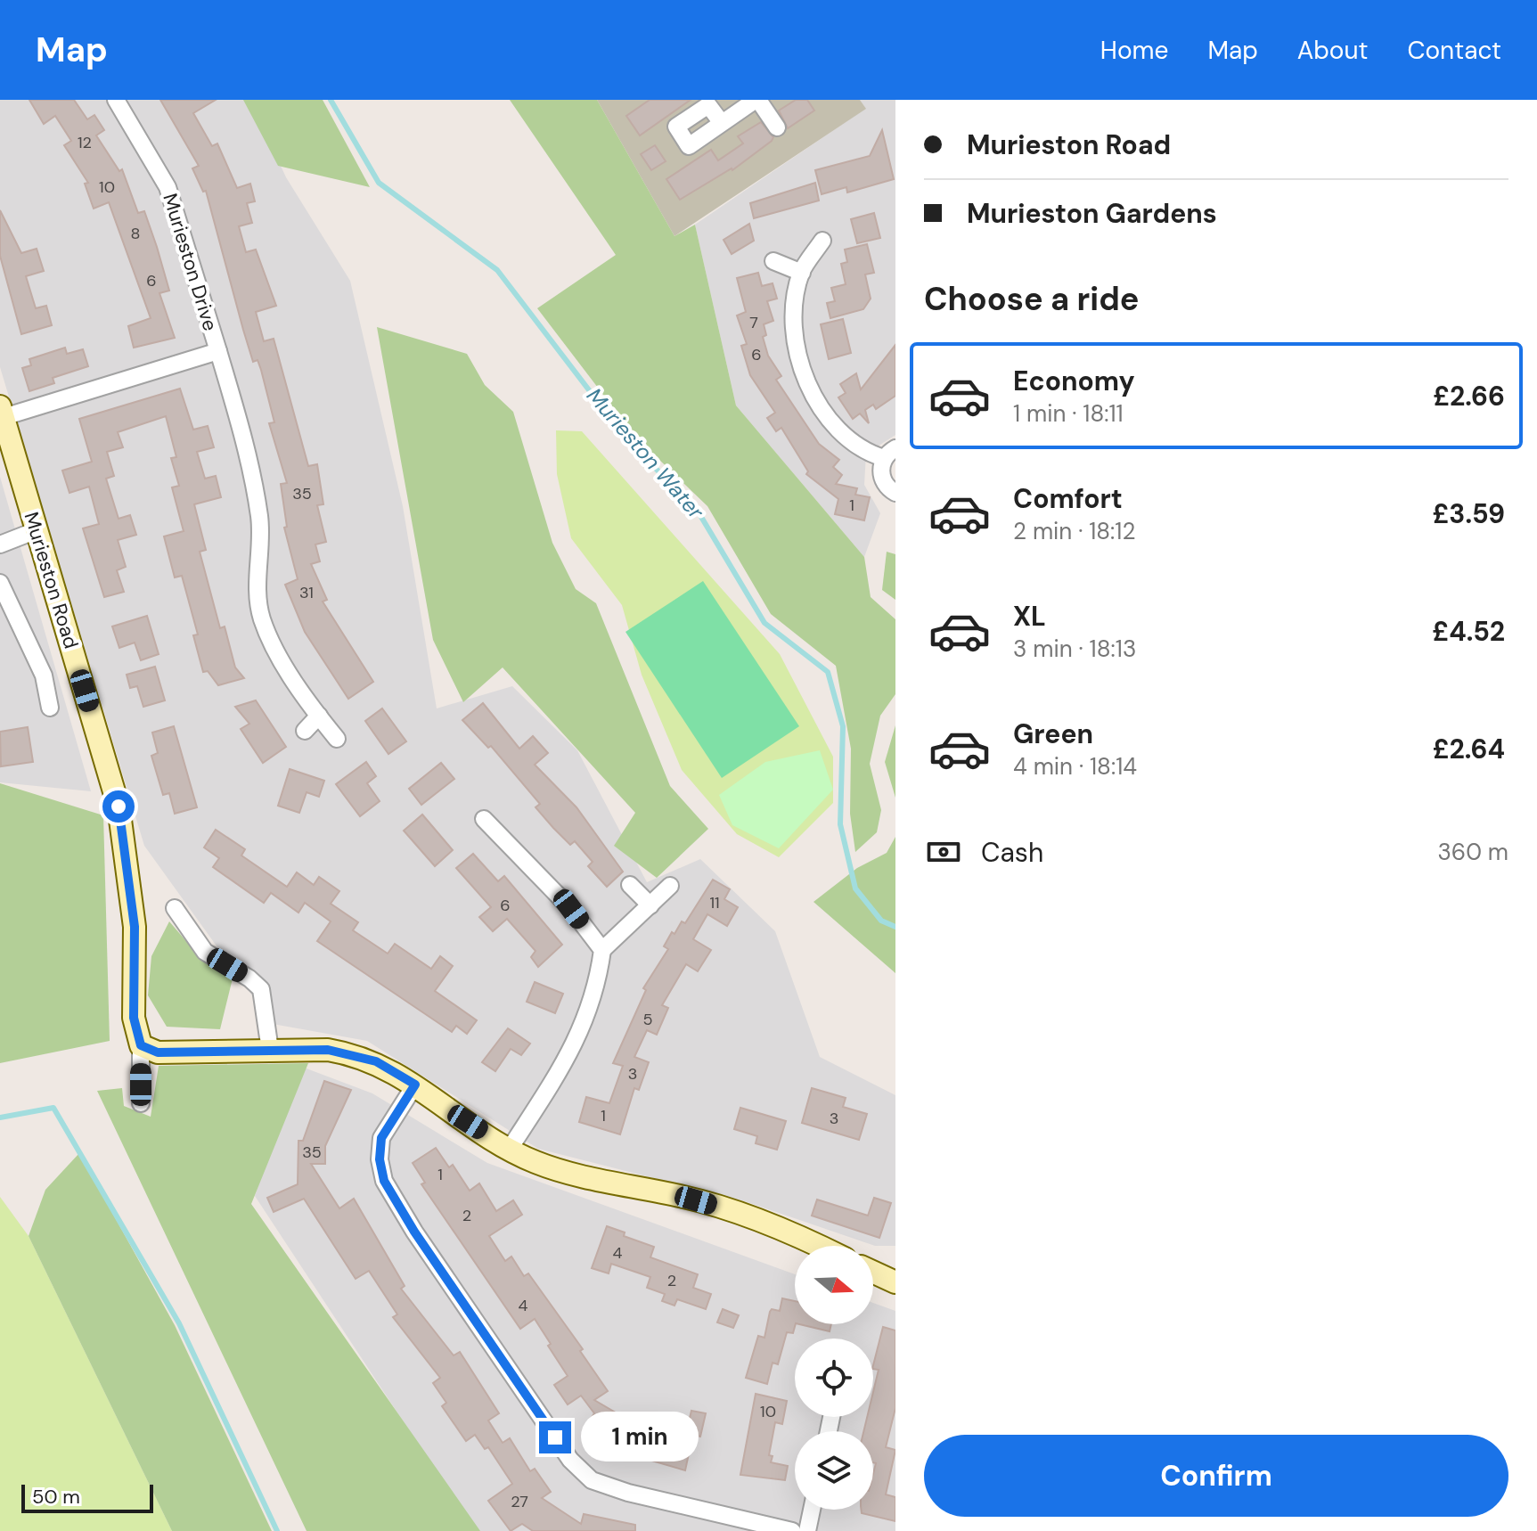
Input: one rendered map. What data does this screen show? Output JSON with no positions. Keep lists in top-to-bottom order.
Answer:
{
  "streets": {
    "street": ["Murieston Drive", "Murieston Road"]
  },
  "crossings": [
    ["Murieston Drive", "Murieston Road"]
  ],
  "water": ["Murieston Water"],
  "house_numbers": [
    "12",
    "10",
    "8",
    "6",
    "7",
    "6",
    "35",
    "1",
    "31",
    "11",
    "6",
    "5",
    "3",
    "1",
    "3",
    "35",
    "1",
    "2",
    "4",
    "2",
    "4",
    "10",
    "27"
  ],
  "scale_bar": "50 m",
  "north": "right",
  "page": {
    "header": "Map",
    "nav": [
      "Home",
      "Map",
      "About",
      "Contact"
    ],
    "banner": ["Murieston Road", "Murieston Gardens"],
    "heading": "Choose a ride",
    "list": [
      {
        "name": "Economy",
        "note": "1 min · 18:11",
        "value": "£2.66"
      },
      {
        "name": "Comfort",
        "note": "2 min · 18:12",
        "value": "£3.59"
      },
      {
        "name": "XL",
        "note": "3 min · 18:13",
        "value": "£4.52"
      },
      {
        "name": "Green",
        "note": "4 min · 18:14",
        "value": "£2.64"
      }
    ],
    "pay": ["Cash", "360 m"],
    "bubble": "1 min",
    "buttons": "Confirm",
    "scale": "50 m"
  }
}
